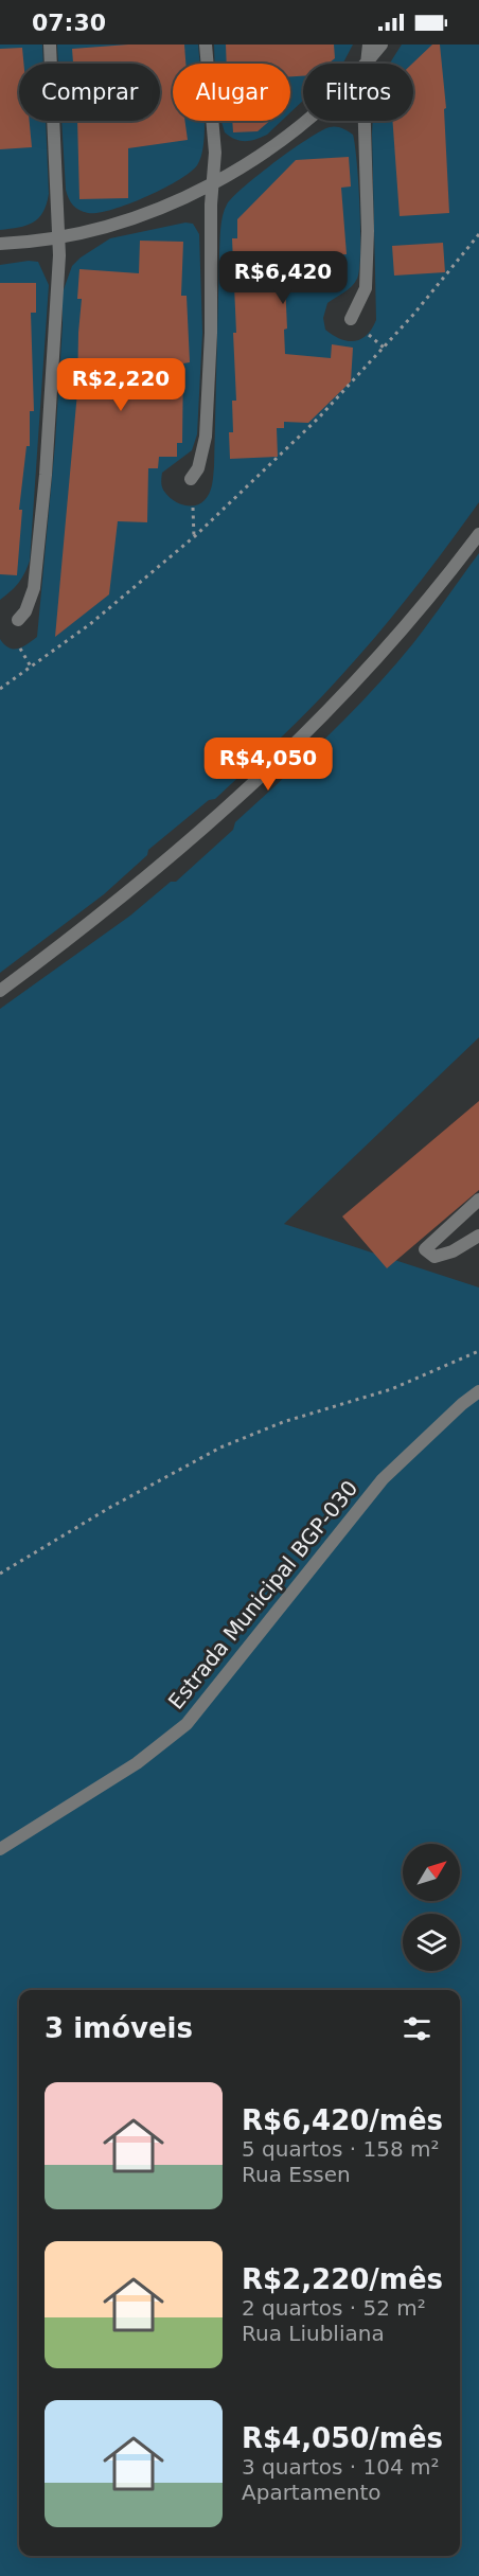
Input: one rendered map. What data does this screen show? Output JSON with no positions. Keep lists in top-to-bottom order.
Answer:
{
  "streets": {
    "street": ["Estrada Municipal BGP-030"]
  },
  "north": "top right",
  "page": {
    "status": "07:30",
    "chip": ["Comprar", "Alugar", "Filtros"],
    "price": ["R$6,420", "R$2,220", "R$4,050"],
    "heading": "3 imóveis",
    "list": [
      {
        "name": "R$6,420/mês",
        "note": "5 quartos · 158 m² · Rua Essen"
      },
      {
        "name": "R$2,220/mês",
        "note": "2 quartos · 52 m² · Rua Liubliana"
      },
      {
        "name": "R$4,050/mês",
        "note": "3 quartos · 104 m² · Apartamento"
      }
    ]
  }
}
